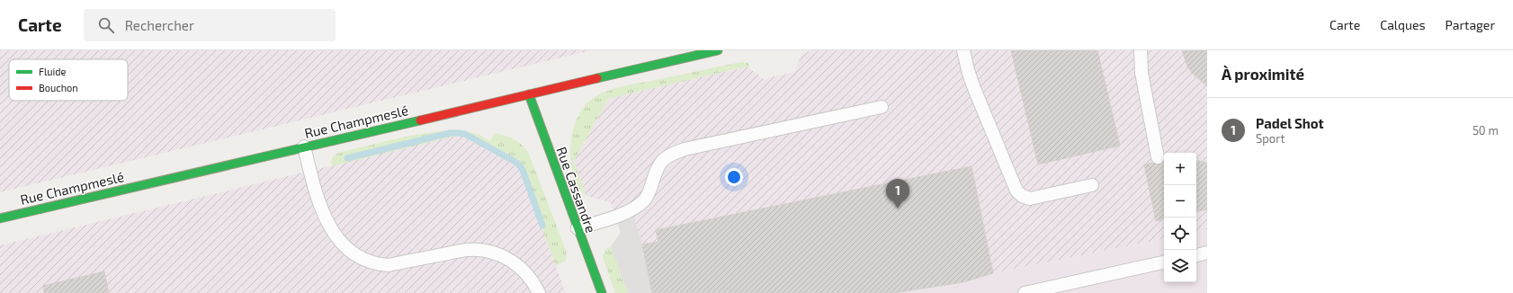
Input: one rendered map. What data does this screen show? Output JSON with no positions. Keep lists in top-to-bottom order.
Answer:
{
  "streets": {
    "street": ["Rue Champmeslé", "Rue Cassandre"]
  },
  "crossings": [
    ["Rue Champmeslé", "Rue Cassandre"]
  ],
  "legend": ["Fluide", "Bouchon"],
  "page": {
    "header": "Carte",
    "search": "Rechercher",
    "nav": ["Carte", "Calques", "Partager"],
    "heading": "À proximité",
    "list": [
      {
        "mark": "1",
        "name": "Padel Shot",
        "note": "Sport",
        "value": "50 m"
      }
    ],
    "map_buttons": ["+", "−"],
    "pins": "1"
  }
}
